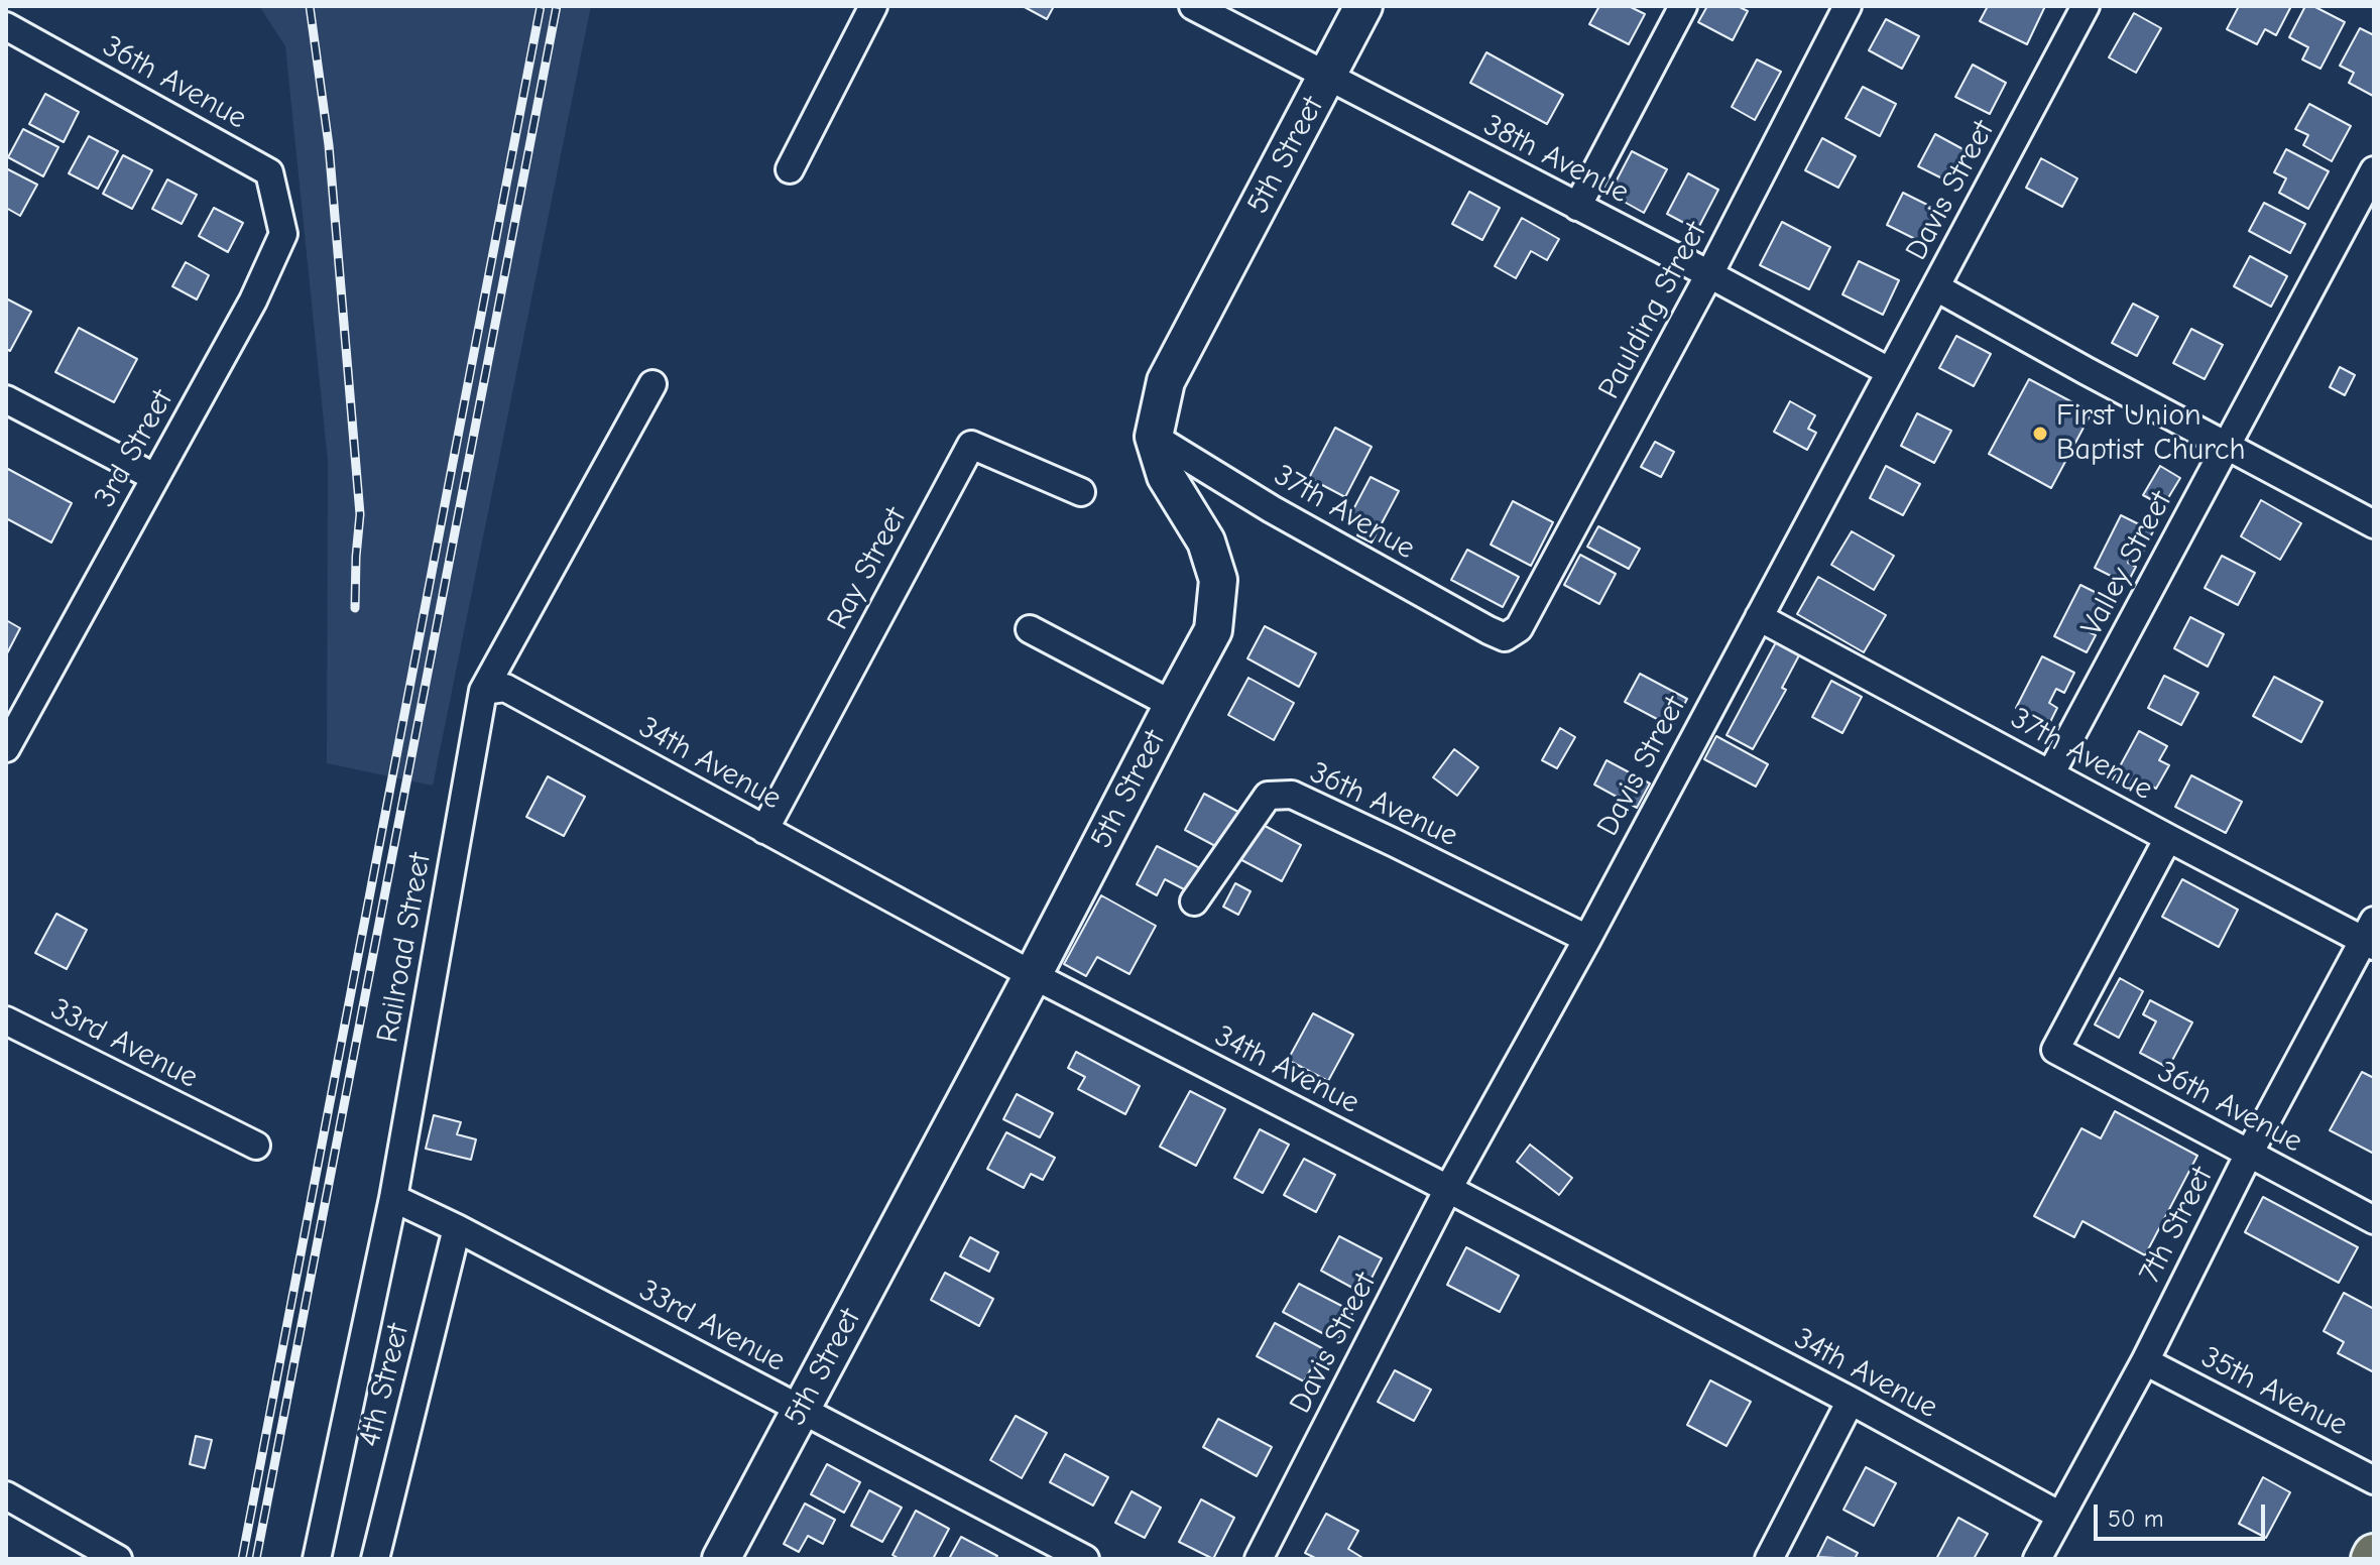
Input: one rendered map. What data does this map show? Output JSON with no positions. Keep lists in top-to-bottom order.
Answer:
{
  "streets": {
    "street": [
      "36th Avenue",
      "5th Street",
      "38th Avenue",
      "Davis Street",
      "Paulding Street",
      "3rd Street",
      "37th Avenue",
      "Valley Street",
      "Ray Street",
      "34th Avenue",
      "Railroad Street",
      "33rd Avenue",
      "7th Street",
      "4th Street",
      "35th Avenue"
    ]
  },
  "crossings": [
    ["36th Avenue", "Davis Street"],
    ["36th Avenue", "3rd Street"],
    ["36th Avenue", "37th Avenue"],
    ["36th Avenue", "7th Street"],
    ["5th Street", "38th Avenue"],
    ["5th Street", "37th Avenue"],
    ["5th Street", "34th Avenue"],
    ["5th Street", "33rd Avenue"],
    ["38th Avenue", "Davis Street"],
    ["38th Avenue", "Paulding Street"],
    ["Davis Street", "37th Avenue"],
    ["Davis Street", "34th Avenue"],
    ["Paulding Street", "37th Avenue"],
    ["37th Avenue", "Valley Street"],
    ["37th Avenue", "7th Street"],
    ["Ray Street", "34th Avenue"],
    ["34th Avenue", "Railroad Street"],
    ["34th Avenue", "7th Street"],
    ["Railroad Street", "33rd Avenue"],
    ["33rd Avenue", "4th Street"],
    ["7th Street", "35th Avenue"]
  ],
  "places": ["First Union Baptist Church"],
  "scale_bar": "50 m"
}
